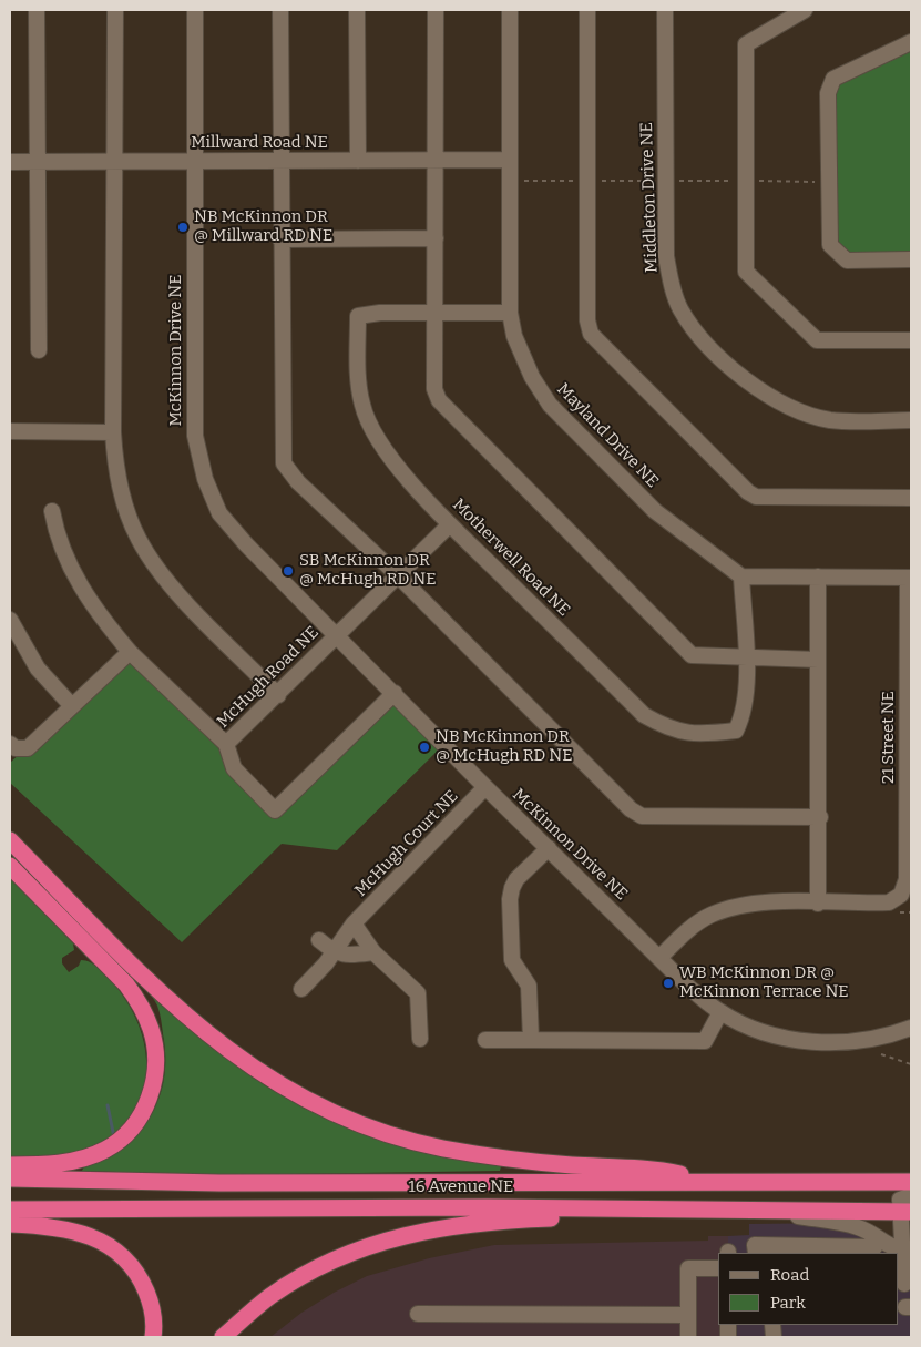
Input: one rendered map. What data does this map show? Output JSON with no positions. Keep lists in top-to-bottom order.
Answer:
{
  "streets": {
    "highway": ["16 Avenue NE"],
    "street": [
      "Millward Road NE",
      "Middleton Drive NE",
      "McKinnon Drive NE",
      "Mayland Drive NE",
      "Motherwell Road NE",
      "McHugh Road NE",
      "21 Street NE",
      "McHugh Court NE"
    ]
  },
  "crossings": [
    ["Millward Road NE", "McKinnon Drive NE"],
    ["Millward Road NE", "Mayland Drive NE"],
    ["McKinnon Drive NE", "McHugh Road NE"],
    ["McKinnon Drive NE", "McHugh Court NE"],
    ["Mayland Drive NE", "Motherwell Road NE"],
    ["Motherwell Road NE", "McHugh Road NE"]
  ],
  "places": [
    "NB McKinnon DR @ Millward RD NE",
    "SB McKinnon DR @ McHugh RD NE",
    "NB McKinnon DR @ McHugh RD NE",
    "WB McKinnon DR @ McKinnon Terrace NE"
  ],
  "legend": ["Road", "Park"]
}
